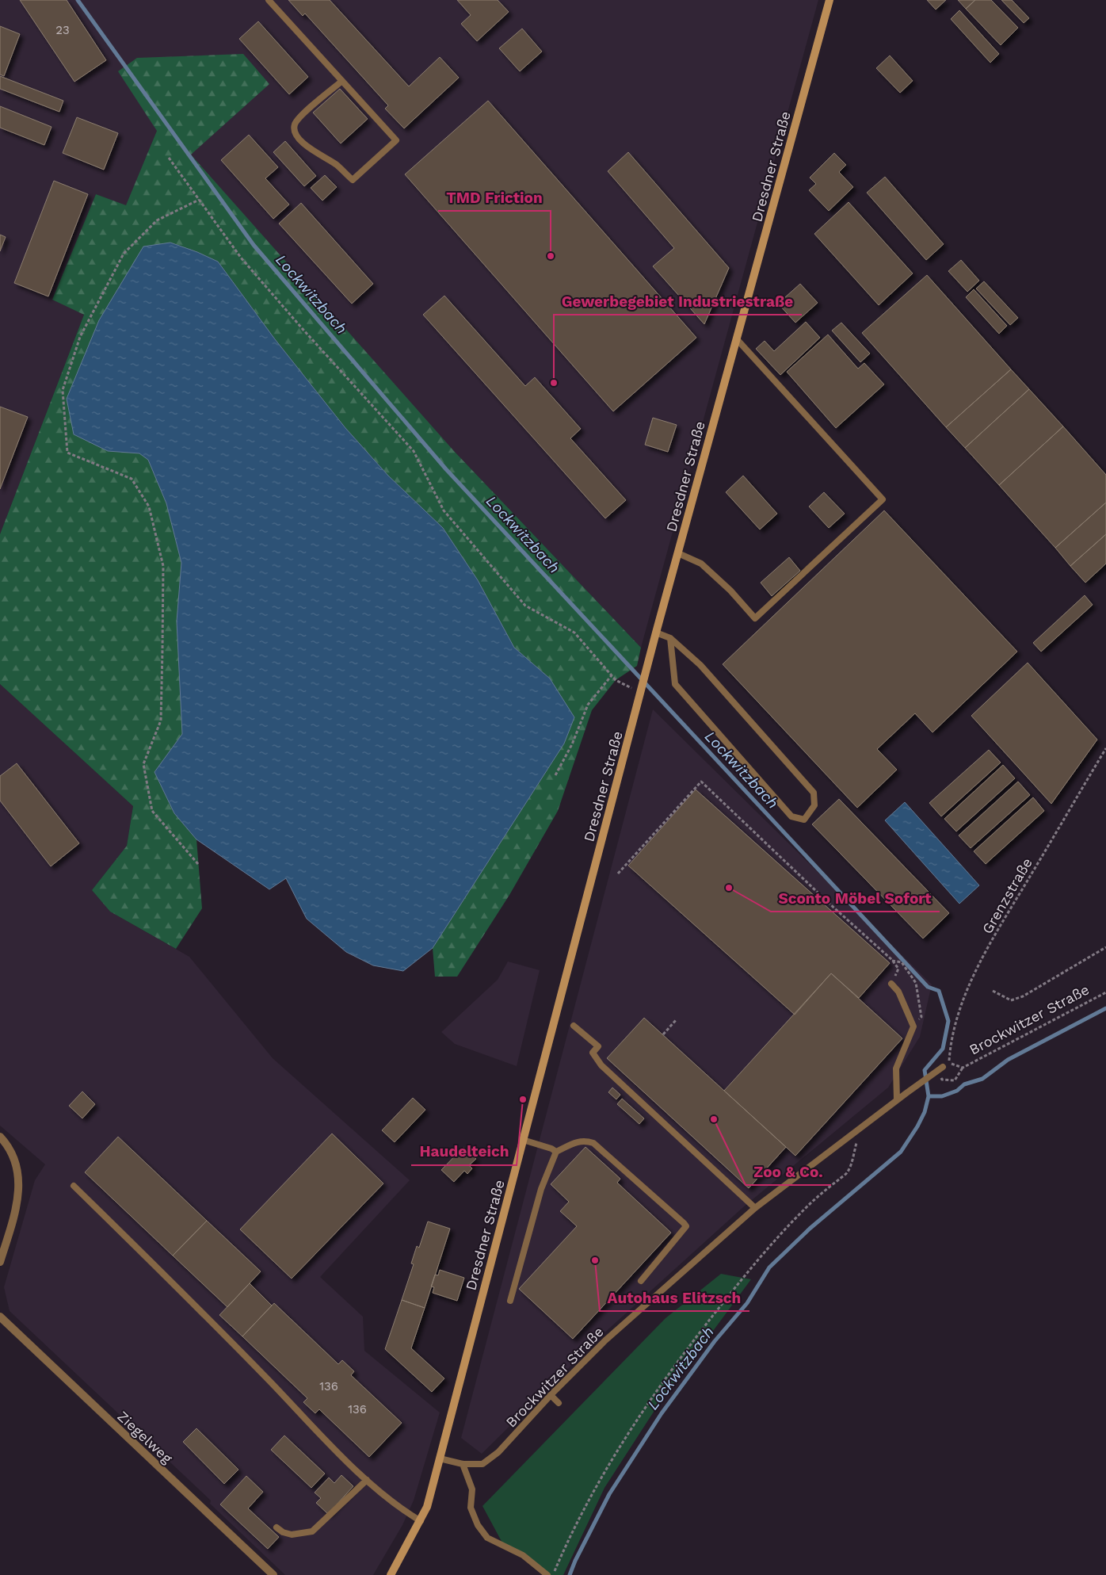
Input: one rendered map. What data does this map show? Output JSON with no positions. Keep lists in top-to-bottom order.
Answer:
{
  "streets": {
    "main road": ["Dresdner Straße"],
    "street": ["Ziegelweg"],
    "lane": ["Brockwitzer Straße"],
    "path": ["Grenzstraße"]
  },
  "crossings": [
    ["Dresdner Straße", "Brockwitzer Straße"],
    ["Grenzstraße", "Brockwitzer Straße"]
  ],
  "water": ["Lockwitzbach"],
  "places": [
    "TMD Friction",
    "Gewerbegebiet Industriestraße",
    "Sconto Möbel Sofort",
    "Haudelteich",
    "Zoo & Co.",
    "Autohaus Elitzsch"
  ],
  "house_numbers": ["23", "136", "136"]
}
